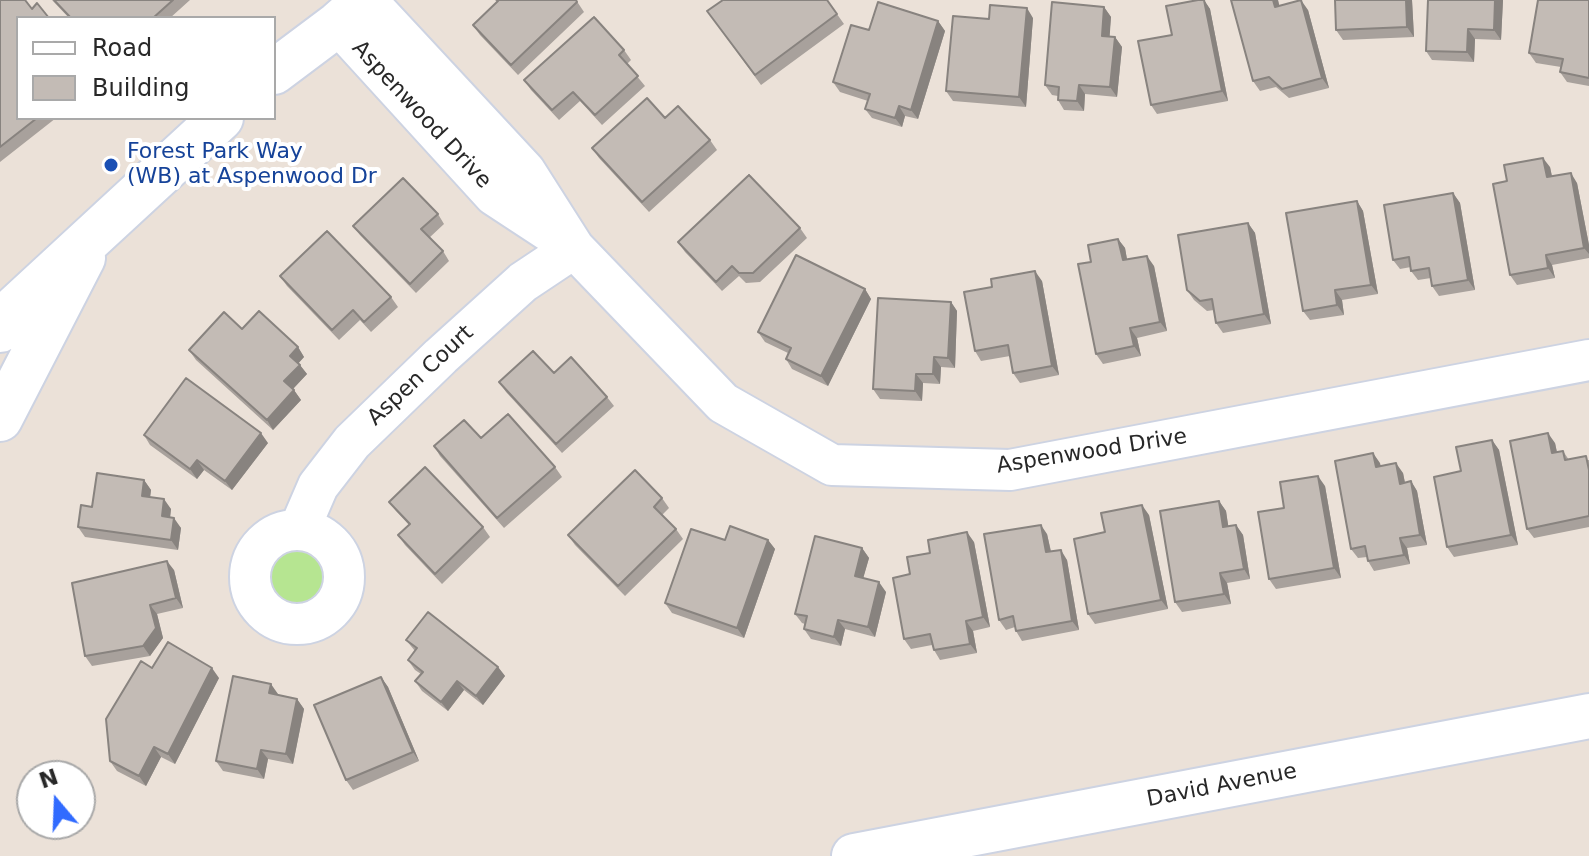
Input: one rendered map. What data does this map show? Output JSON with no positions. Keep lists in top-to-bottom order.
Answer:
{
  "streets": {
    "main road": ["David Avenue"],
    "street": ["Aspenwood Drive", "Aspen Court"]
  },
  "crossings": [
    ["Aspenwood Drive", "Aspen Court"]
  ],
  "places": ["Forest Park Way (WB) at Aspenwood Dr"],
  "legend": ["Road", "Building"],
  "north": "top"
}
